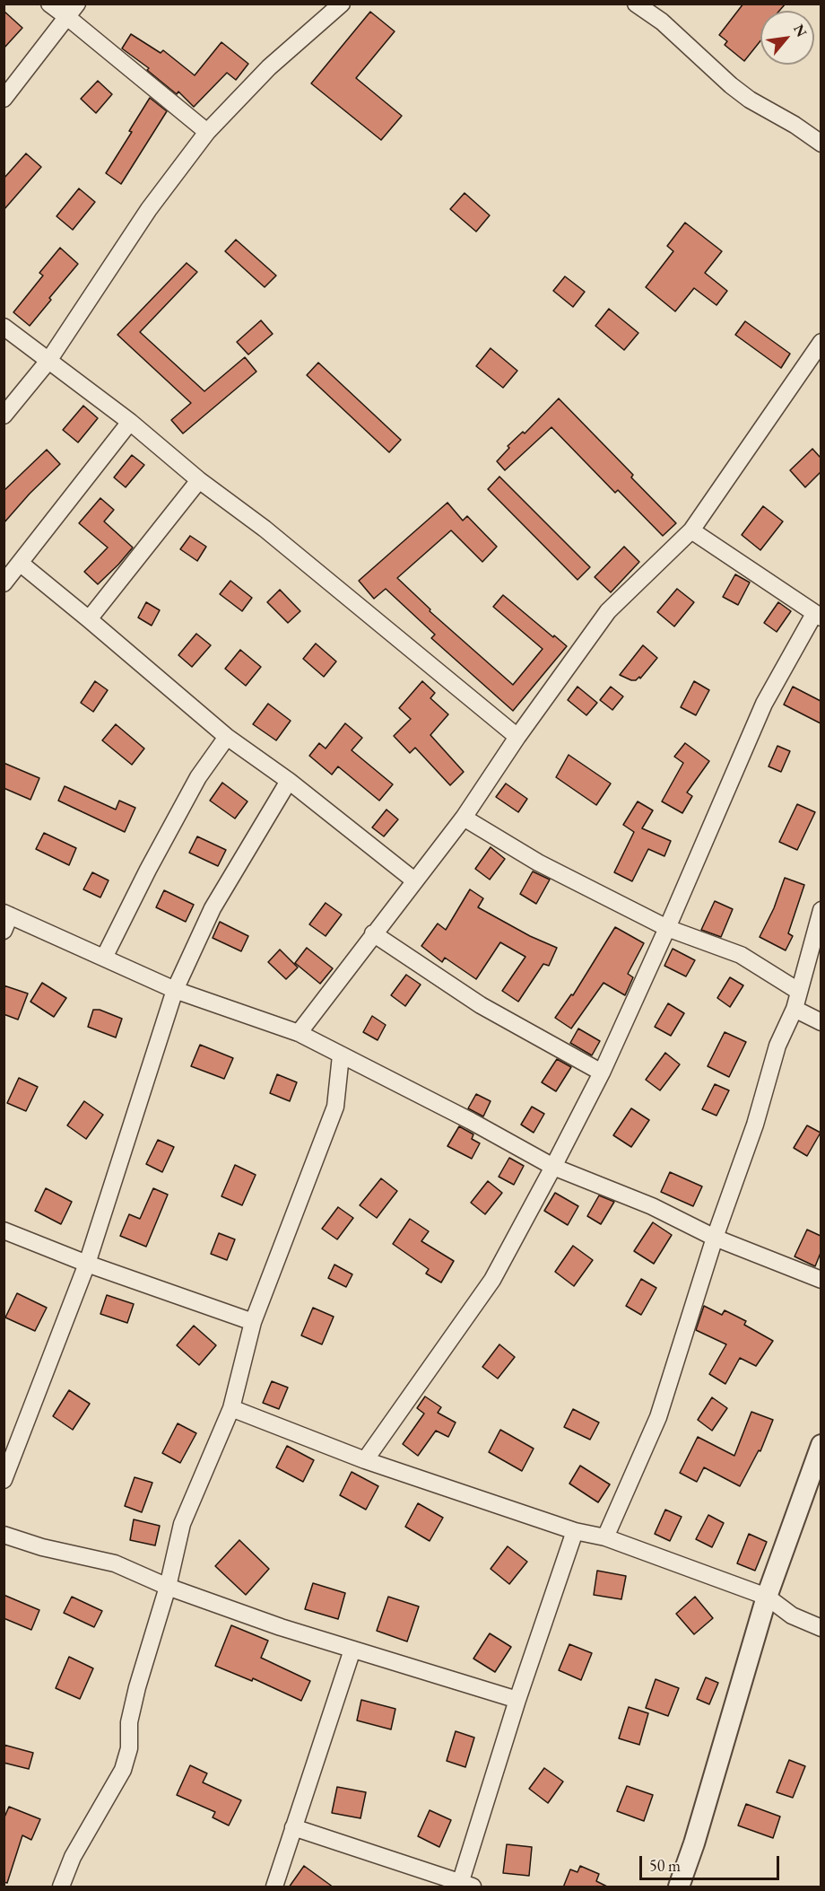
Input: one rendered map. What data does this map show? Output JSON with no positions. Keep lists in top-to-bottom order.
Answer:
{
  "scale_bar": "50 m",
  "north": "top right"
}
